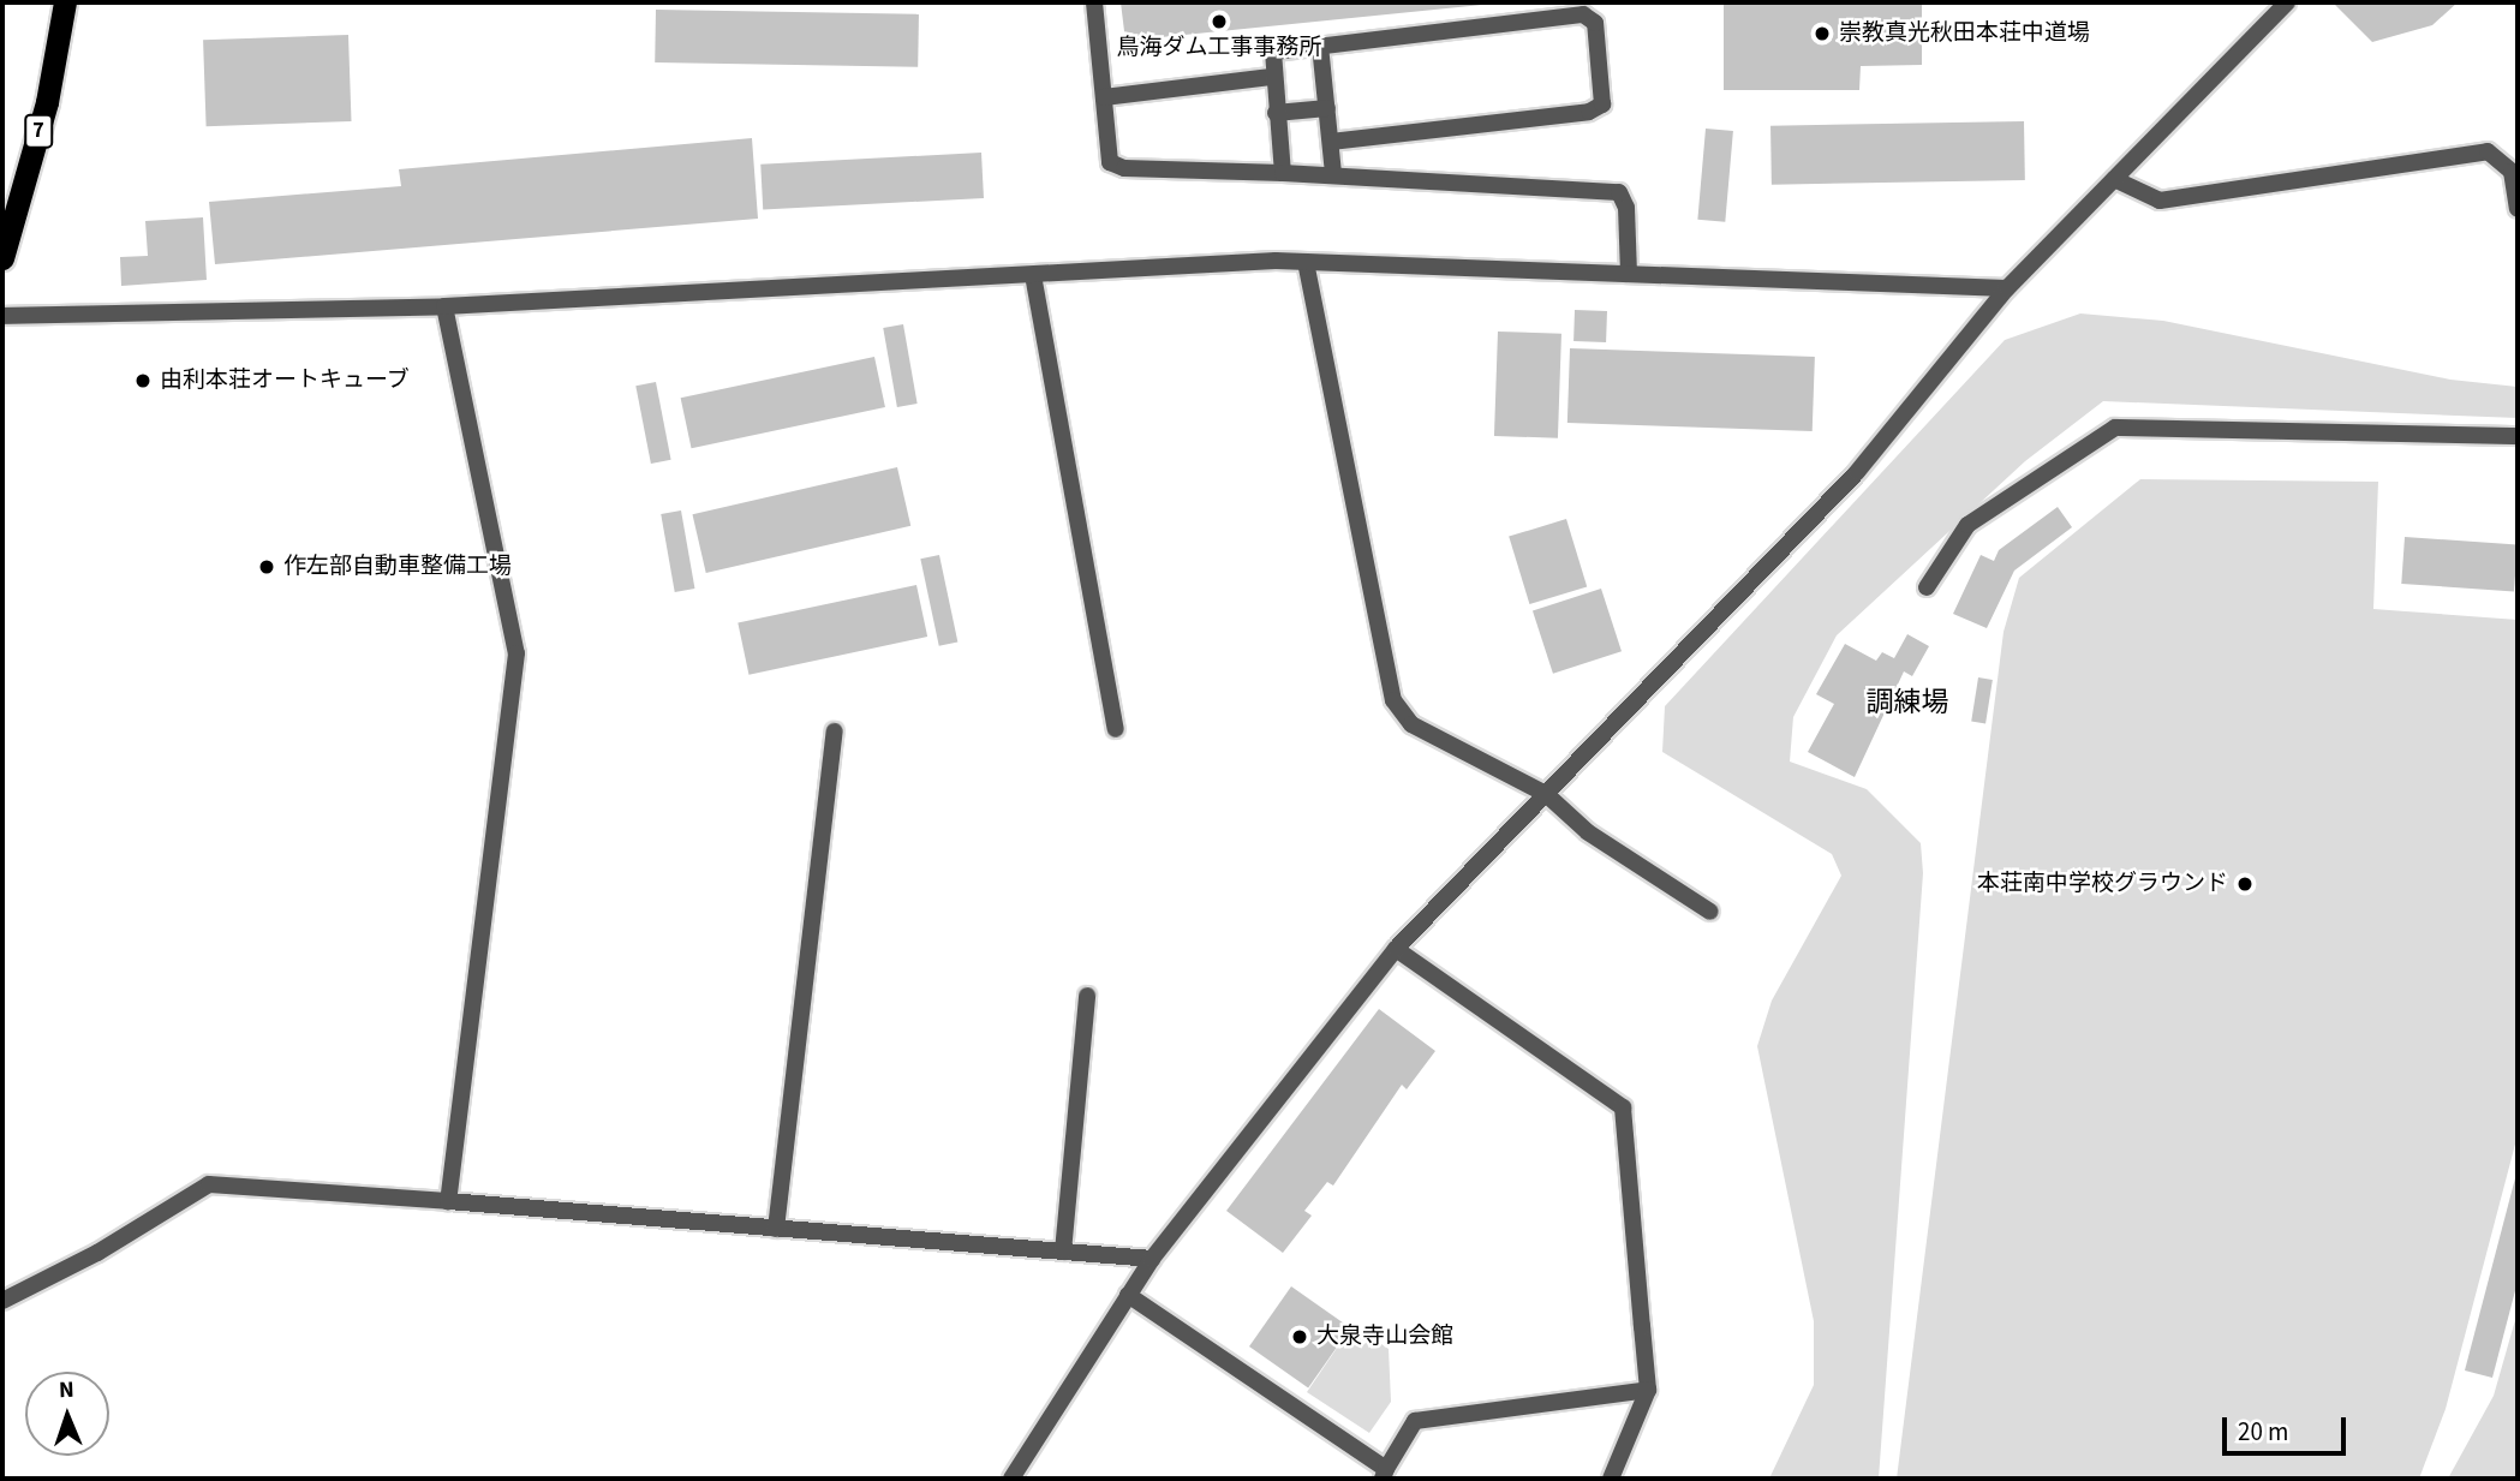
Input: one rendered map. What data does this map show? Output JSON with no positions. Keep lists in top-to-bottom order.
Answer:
{
  "streets": {
    "highway": ["7"]
  },
  "districts": ["調練場"],
  "places": [
    "鳥海ダム工事事務所",
    "崇教真光秋田本荘中道場",
    "由利本荘オートキューブ",
    "作左部自動車整備工場",
    "本荘南中学校グラウンド",
    "大泉寺山会館"
  ],
  "scale_bar": "20 m",
  "north": "top"
}
